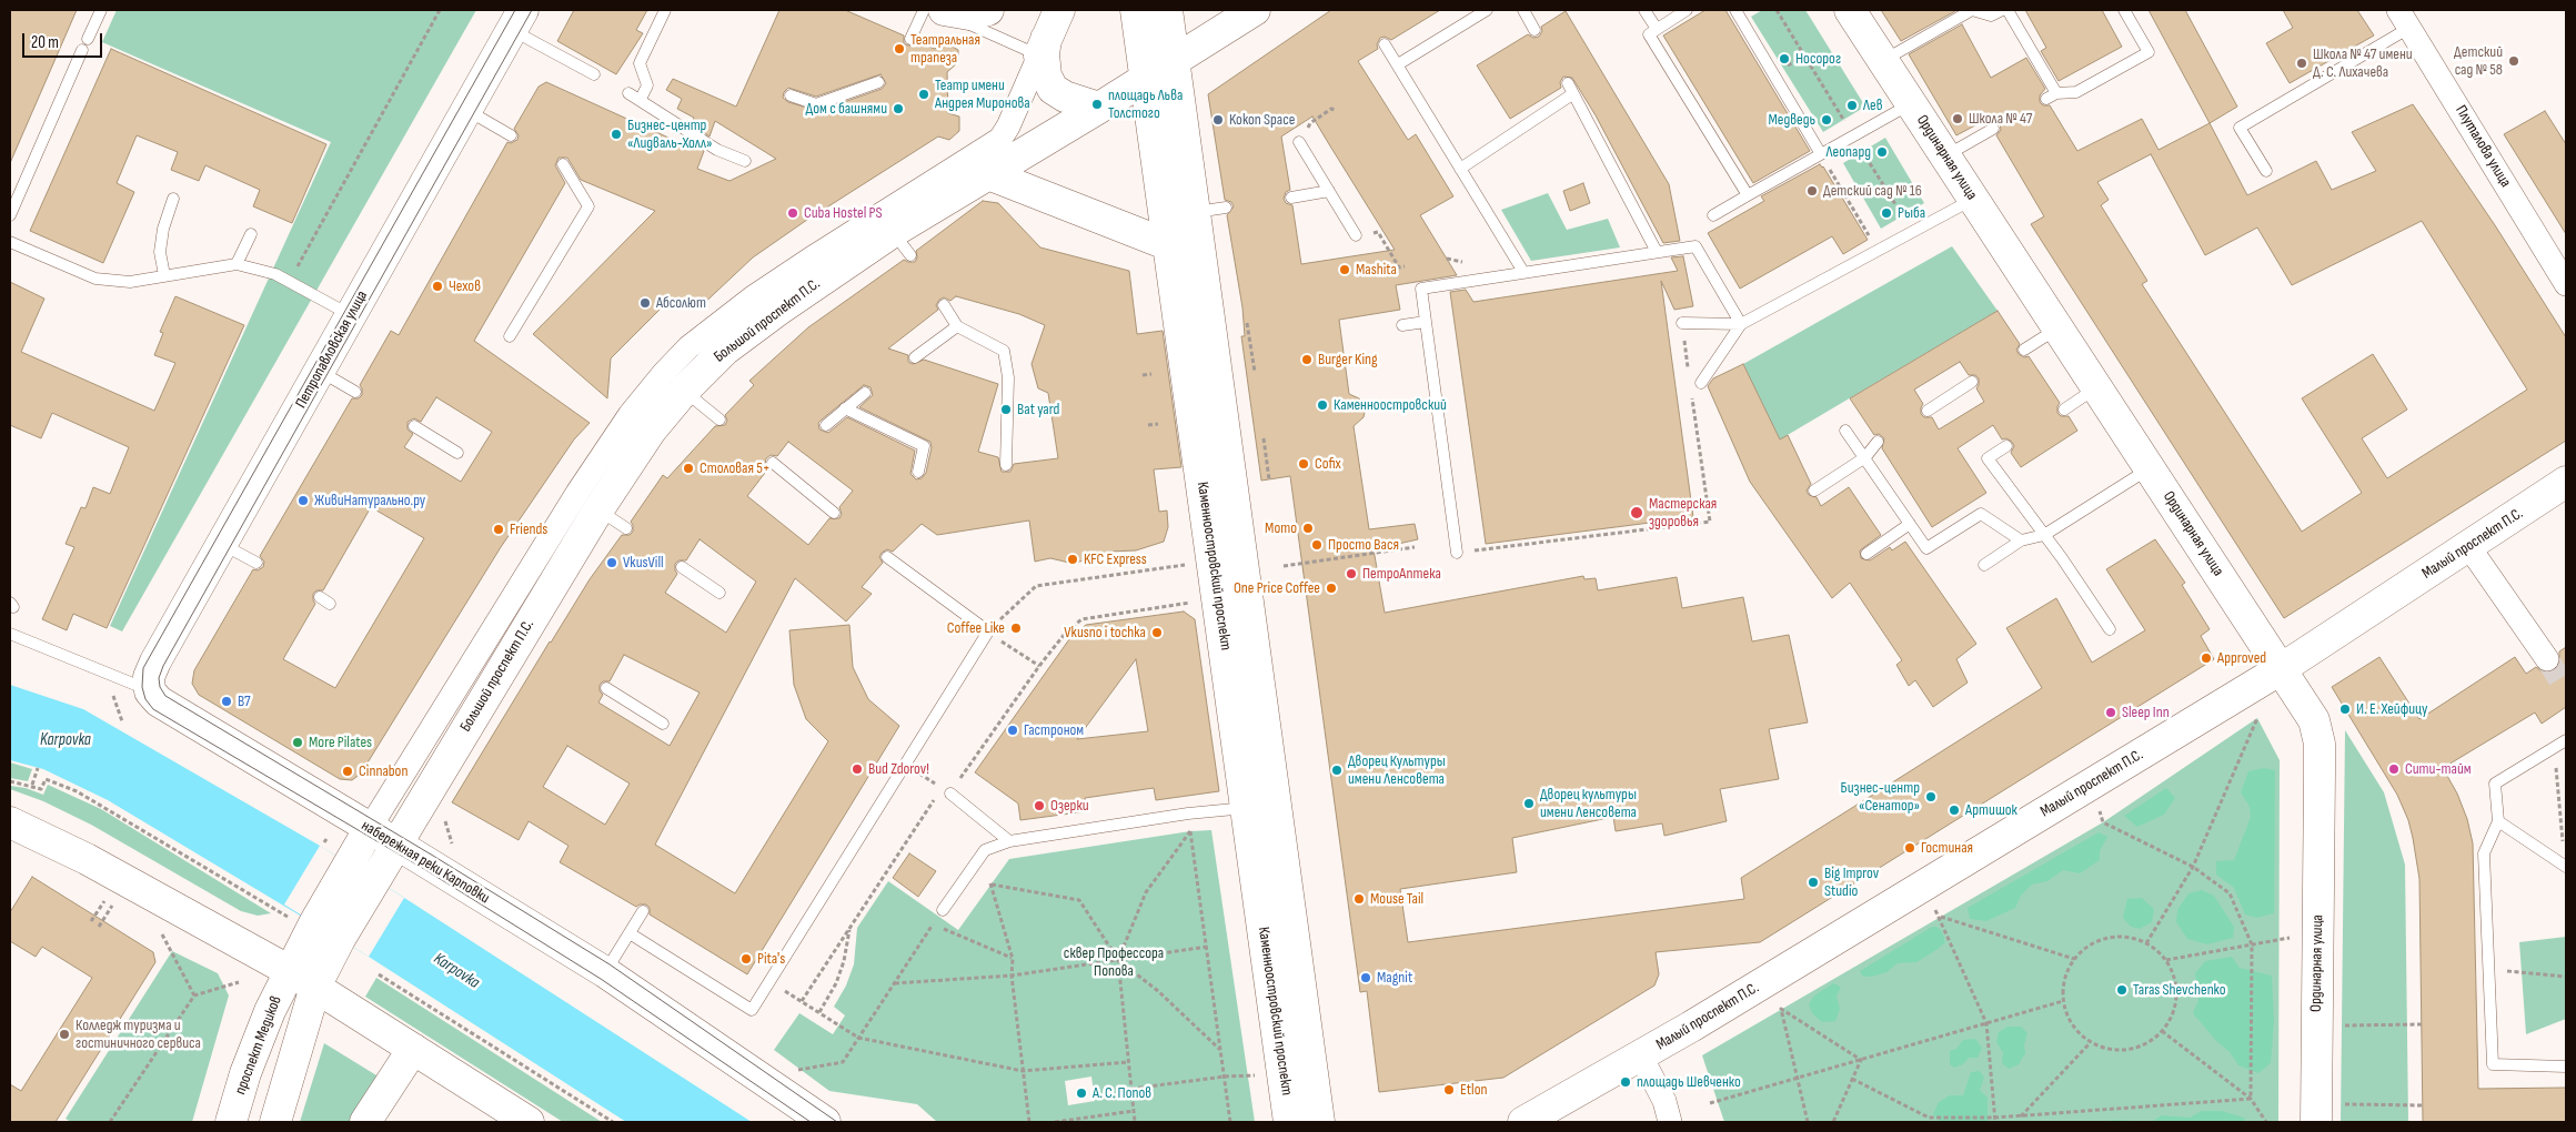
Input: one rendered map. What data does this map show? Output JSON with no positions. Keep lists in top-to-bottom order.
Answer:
{
  "streets": {
    "main road": [
      "Ординарная улица",
      "Большой проспект П.С.",
      "Петропавловская улица",
      "Малый проспект П.С.",
      "Каменноостровский проспект",
      "набережная реки Карповки",
      "проспект Медиков"
    ],
    "street": ["Плуталова улица"]
  },
  "crossings": [
    ["Ординарная улица", "Малый проспект П.С."],
    ["Большой проспект П.С.", "Каменноостровский проспект"],
    ["Большой проспект П.С.", "набережная реки Карповки"],
    ["Большой проспект П.С.", "проспект Медиков"],
    ["Петропавловская улица", "набережная реки Карповки"],
    ["набережная реки Карповки", "проспект Медиков"]
  ],
  "water": ["Karpovka"],
  "parks": ["сквер Профессора Попова"],
  "places": [
    "Театральная трапеза",
    "Носорог",
    "Детский сад № 58",
    "Школа № 47 имени Д. С. Лихачева",
    "Театр имени Андрея Миронова",
    "площадь Льва Толстого",
    "Лев",
    "Дом с башнями",
    "Школа № 47",
    "Kokon Space",
    "Медведь",
    "Бизнес-центр «Лидваль-Холл»",
    "Леопард",
    "Детский сад № 16",
    "Cuba Hostel PS",
    "Рыба",
    "Mashita",
    "Чехов",
    "Абсолют",
    "Burger King",
    "Каменноостровский",
    "Bat yard",
    "Cofix",
    "Столовая 5+",
    "ЖивиНатурально.ру",
    "Мастерская здоровья",
    "Momo",
    "Friends",
    "Просто Вася",
    "KFC Express",
    "VkusVill",
    "ПетроАптека",
    "One Price Coffee",
    "Coffee Like",
    "Vkusno i tochka",
    "Approved",
    "B7",
    "И. Е. Хейфицу",
    "Sleep Inn",
    "Гастроном",
    "More Pilates",
    "Bud Zdorov!",
    "Сити-тайм",
    "Дворец Культуры имени Ленсовета",
    "Cinnabon",
    "Бизнес-центр «Сенатор»",
    "Дворец культуры имени Ленсовета",
    "Озерки",
    "Артишок",
    "Гостиная",
    "Big Improv Studio",
    "Mouse Tail",
    "Pita's",
    "Magnit",
    "Taras Shevchenko",
    "Колледж туризма и гостиничного сервиса",
    "площадь Шевченко",
    "Etlon",
    "А. С. Попов"
  ],
  "scale_bar": "20 m"
}
